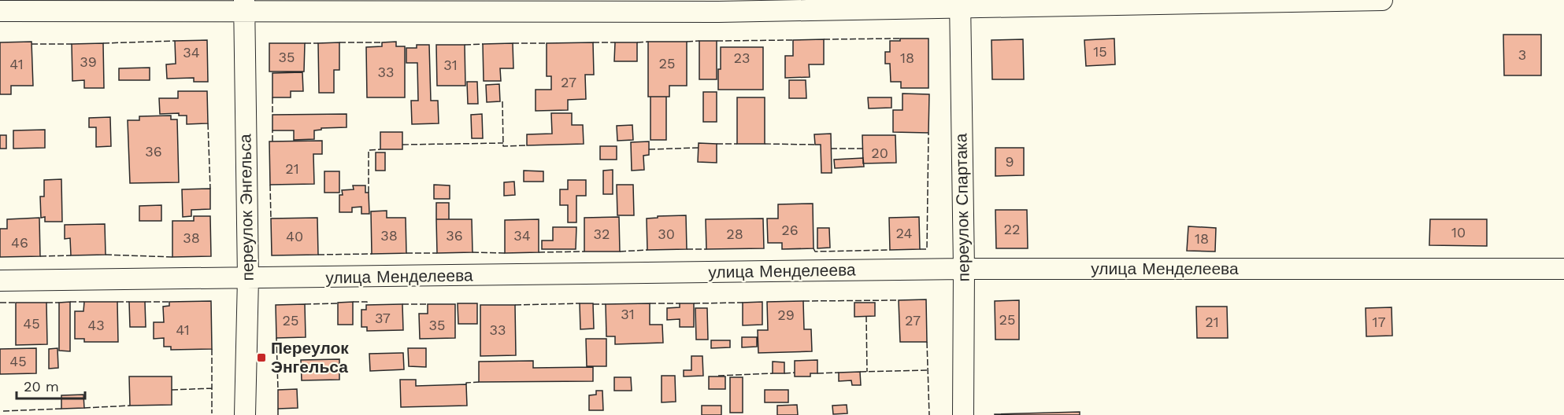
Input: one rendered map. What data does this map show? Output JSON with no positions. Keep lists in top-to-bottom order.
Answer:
{
  "streets": {
    "street": ["переулок Энгельса", "переулок Спартака", "улица Менделеева"]
  },
  "crossings": [
    ["переулок Энгельса", "улица Менделеева"],
    ["переулок Спартака", "улица Менделеева"]
  ],
  "places": {
    "transit": ["Переулок Энгельса"]
  },
  "house_numbers": [
    "15",
    "34",
    "3",
    "35",
    "23",
    "18",
    "39",
    "25",
    "41",
    "31",
    "33",
    "27",
    "36",
    "20",
    "9",
    "21",
    "22",
    "26",
    "10",
    "24",
    "32",
    "30",
    "28",
    "38",
    "36",
    "34",
    "40",
    "38",
    "18",
    "46",
    "31",
    "29",
    "37",
    "25",
    "25",
    "27",
    "21",
    "17",
    "45",
    "43",
    "35",
    "41",
    "33",
    "45"
  ],
  "scale_bar": "20 m"
}
